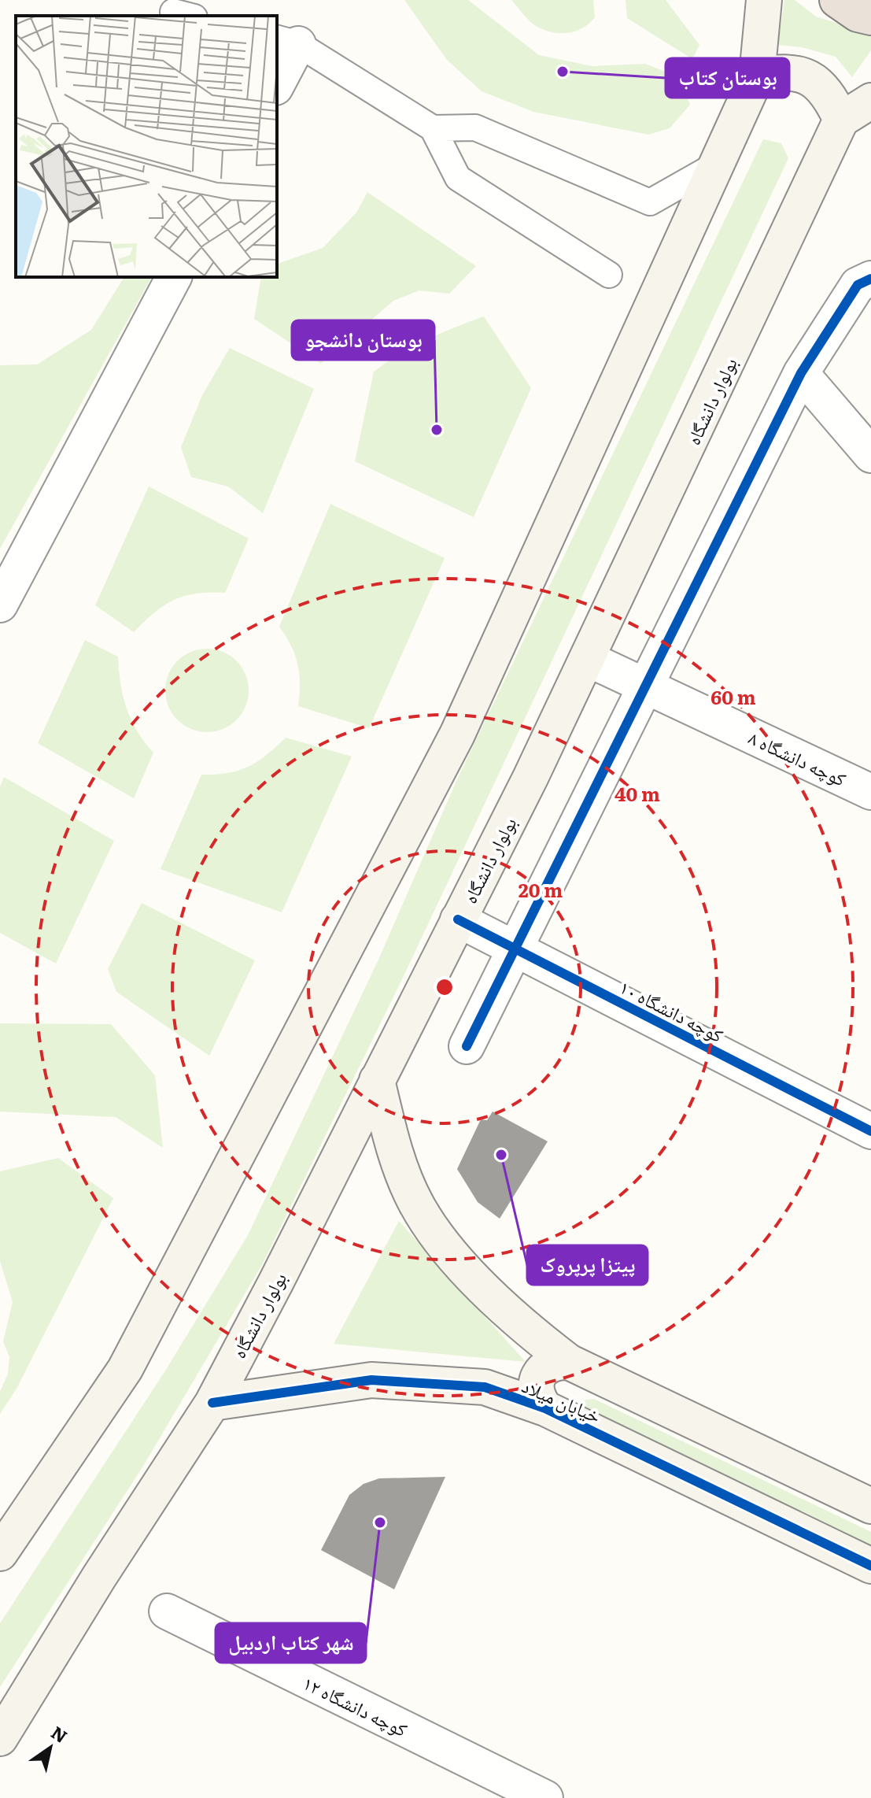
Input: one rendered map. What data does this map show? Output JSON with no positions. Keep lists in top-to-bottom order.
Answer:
{
  "streets": {
    "main road": ["بولوار دانشگاه", "خیابان میلاد"],
    "street": ["کوچه دانشگاه ۸", "کوچه دانشگاه ۱۰", "کوچه دانشگاه ۱۲"]
  },
  "crossings": [
    ["بولوار دانشگاه", "کوچه دانشگاه ۸"],
    ["بولوار دانشگاه", "کوچه دانشگاه ۱۰"],
    ["بولوار دانشگاه", "خیابان میلاد"]
  ],
  "places": [
    "بوستان کتاب",
    "بوستان دانشجو",
    "پیتزا پرپروک",
    "شهر کتاب اردبیل"
  ],
  "north": "top right",
  "rings": ["60 m", "40 m", "20 m"]
}
